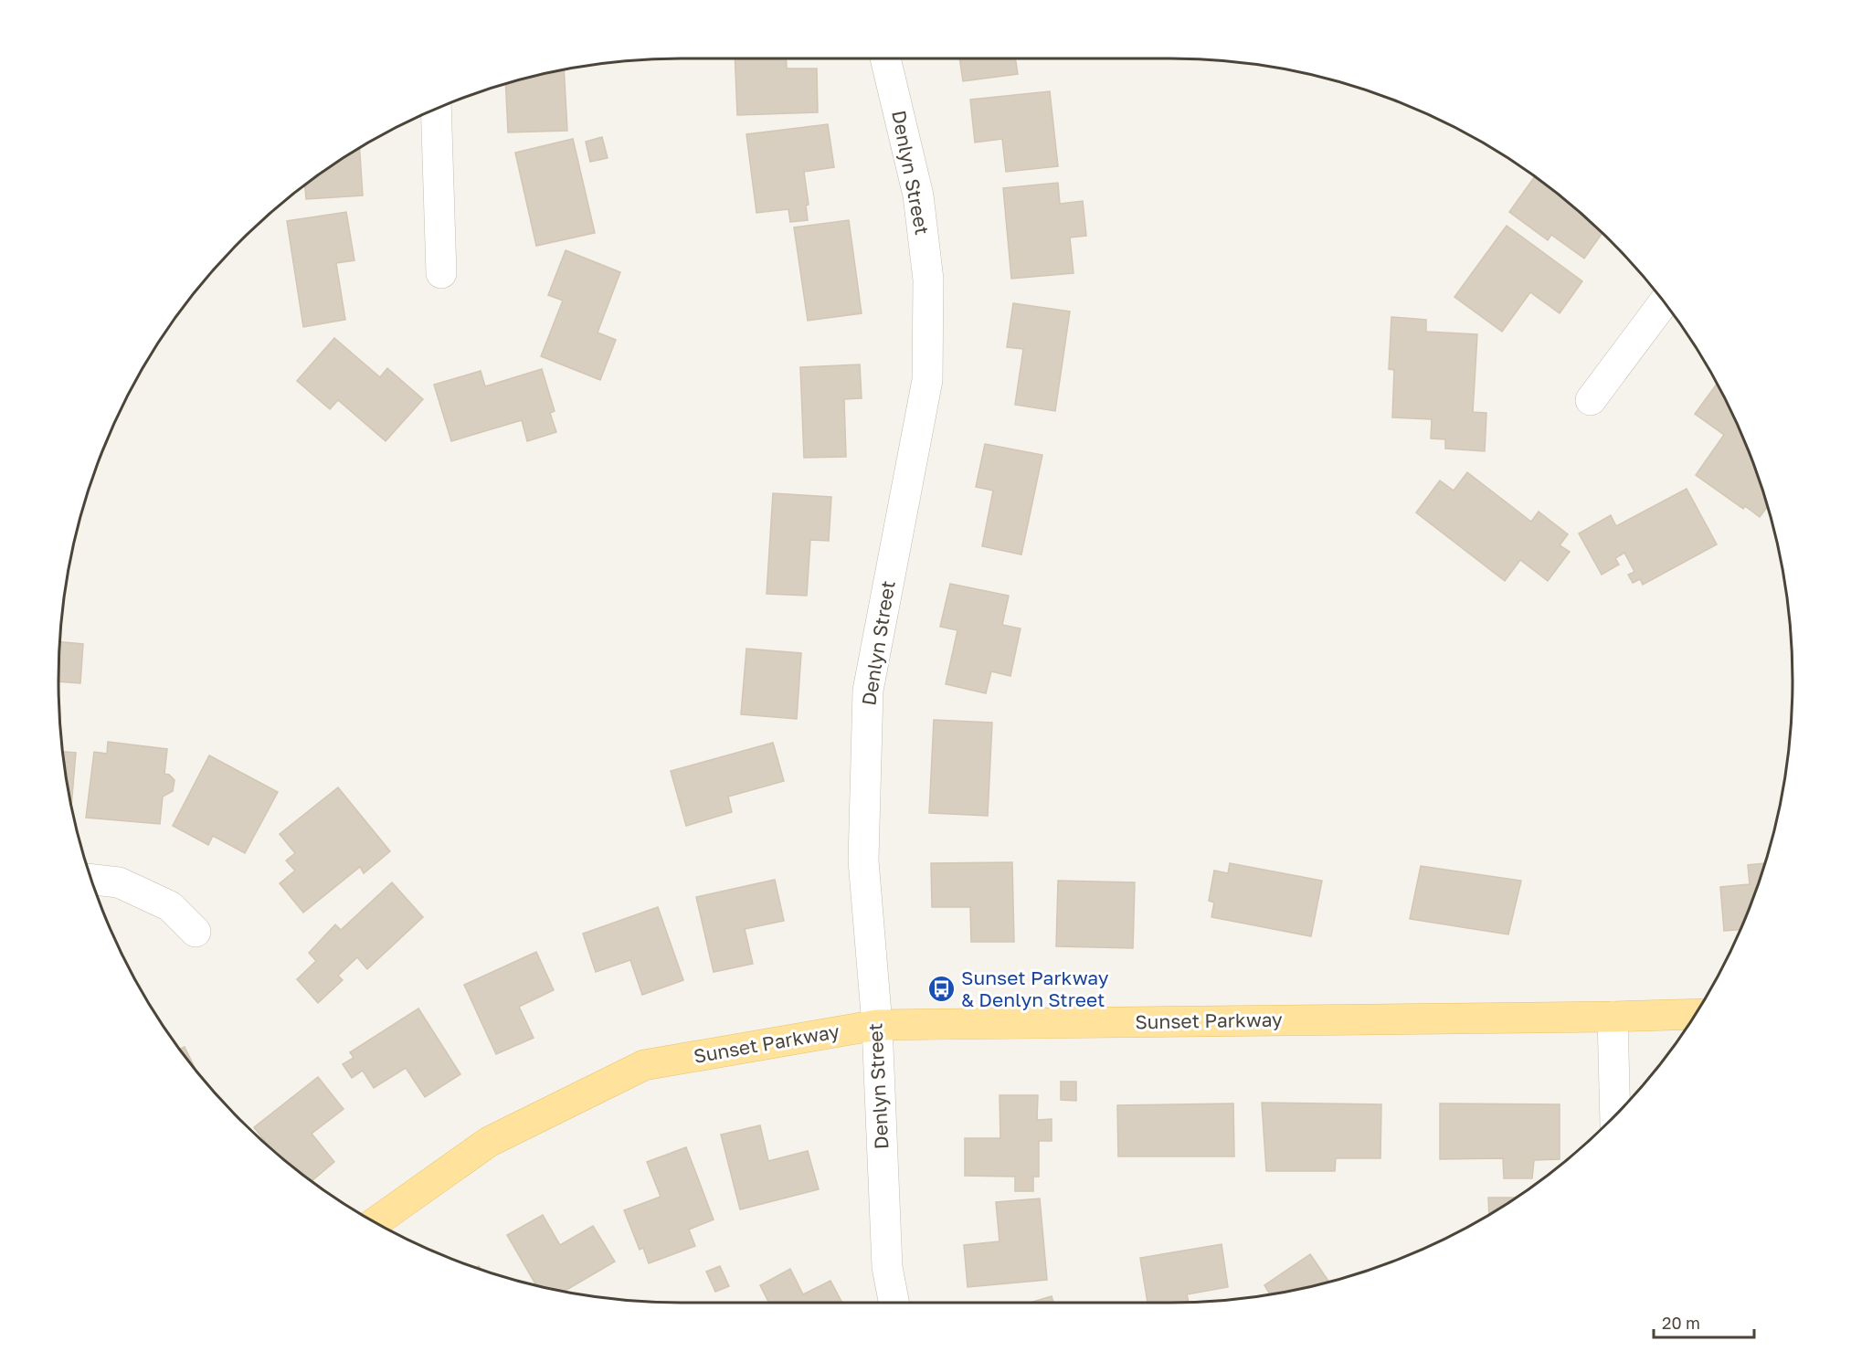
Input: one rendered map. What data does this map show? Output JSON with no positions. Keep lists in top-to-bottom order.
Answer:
{
  "streets": {
    "main road": ["Sunset Parkway"],
    "street": ["Denlyn Street"]
  },
  "crossings": [
    ["Denlyn Street", "Sunset Parkway"]
  ],
  "places": {
    "bus stop": ["Sunset Parkway & Denlyn Street"]
  },
  "scale_bar": "20 m"
}
